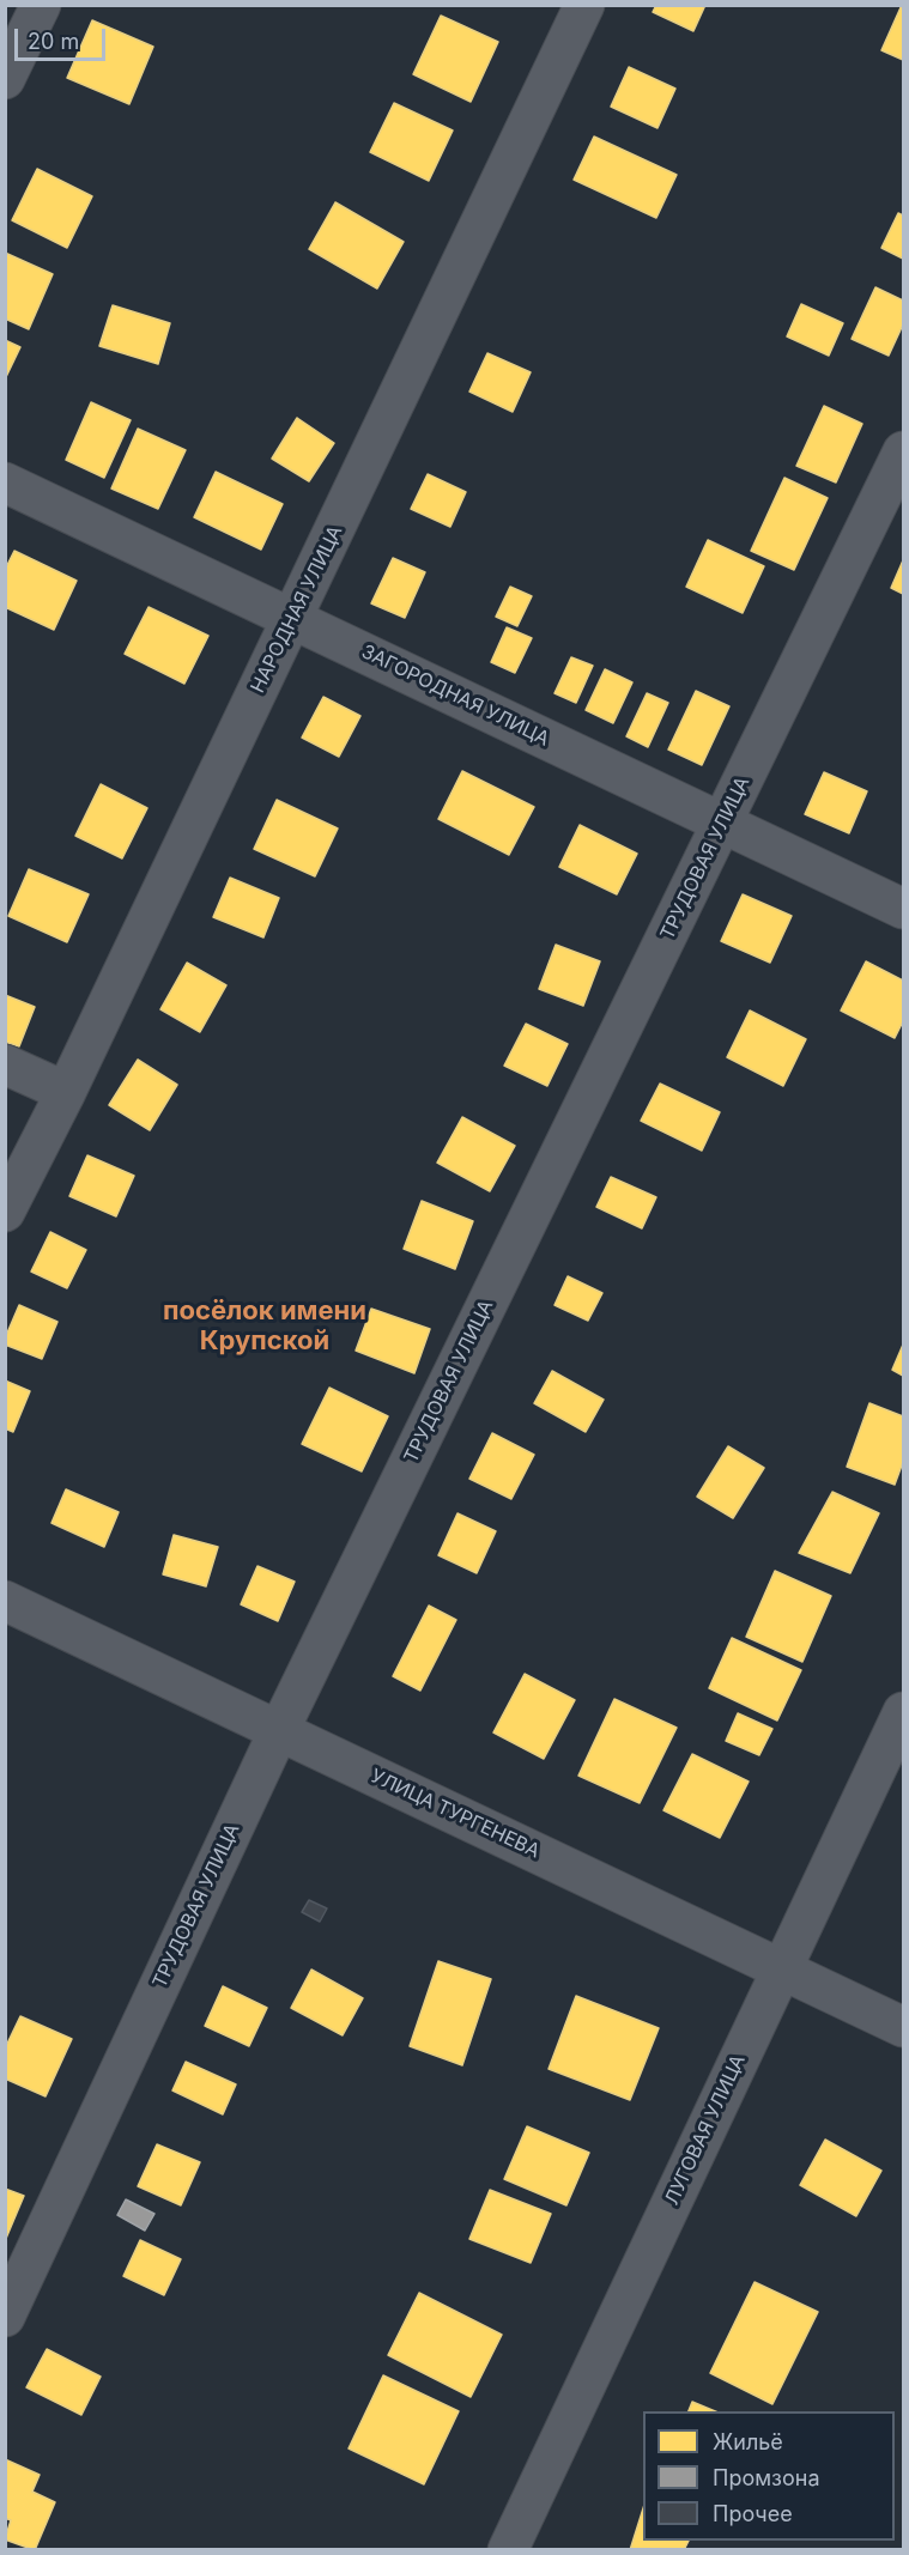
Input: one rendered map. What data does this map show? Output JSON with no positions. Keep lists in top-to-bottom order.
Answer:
{
  "streets": {
    "street": [
      "НАРОДНАЯ УЛИЦА",
      "ЗАГОРОДНАЯ УЛИЦА",
      "ТРУДОВАЯ УЛИЦА",
      "УЛИЦА ТУРГЕНЕВА",
      "ЛУГОВАЯ УЛИЦА"
    ]
  },
  "crossings": [
    ["НАРОДНАЯ УЛИЦА", "ЗАГОРОДНАЯ УЛИЦА"],
    ["ЗАГОРОДНАЯ УЛИЦА", "ТРУДОВАЯ УЛИЦА"],
    ["ТРУДОВАЯ УЛИЦА", "УЛИЦА ТУРГЕНЕВА"],
    ["УЛИЦА ТУРГЕНЕВА", "ЛУГОВАЯ УЛИЦА"]
  ],
  "districts": ["посёлок имени Крупской"],
  "legend": ["Жильё", "Промзона", "Прочее"],
  "scale_bar": "20 m"
}
